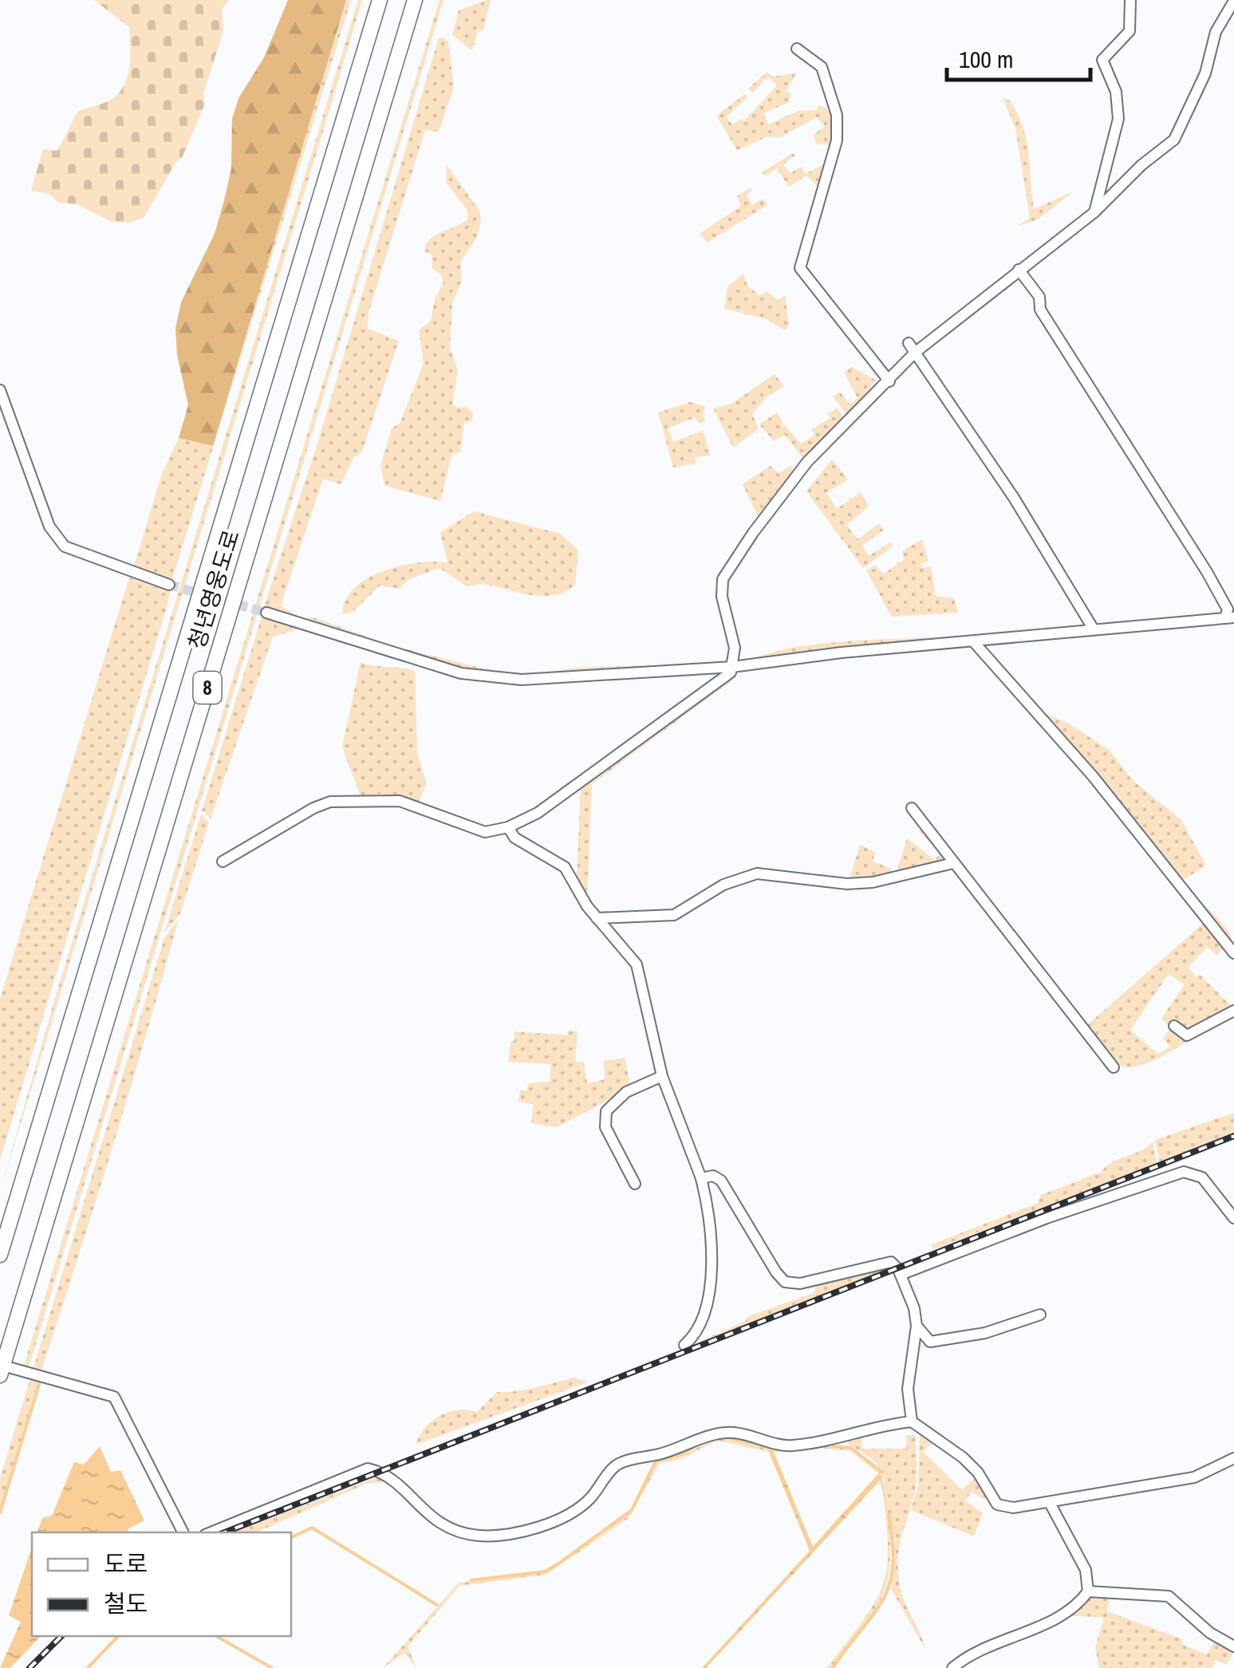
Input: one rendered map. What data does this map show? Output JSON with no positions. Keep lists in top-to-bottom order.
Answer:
{
  "streets": {
    "highway": ["청년영웅도로", "8"]
  },
  "legend": ["도로", "철도"],
  "scale_bar": "100 m"
}
